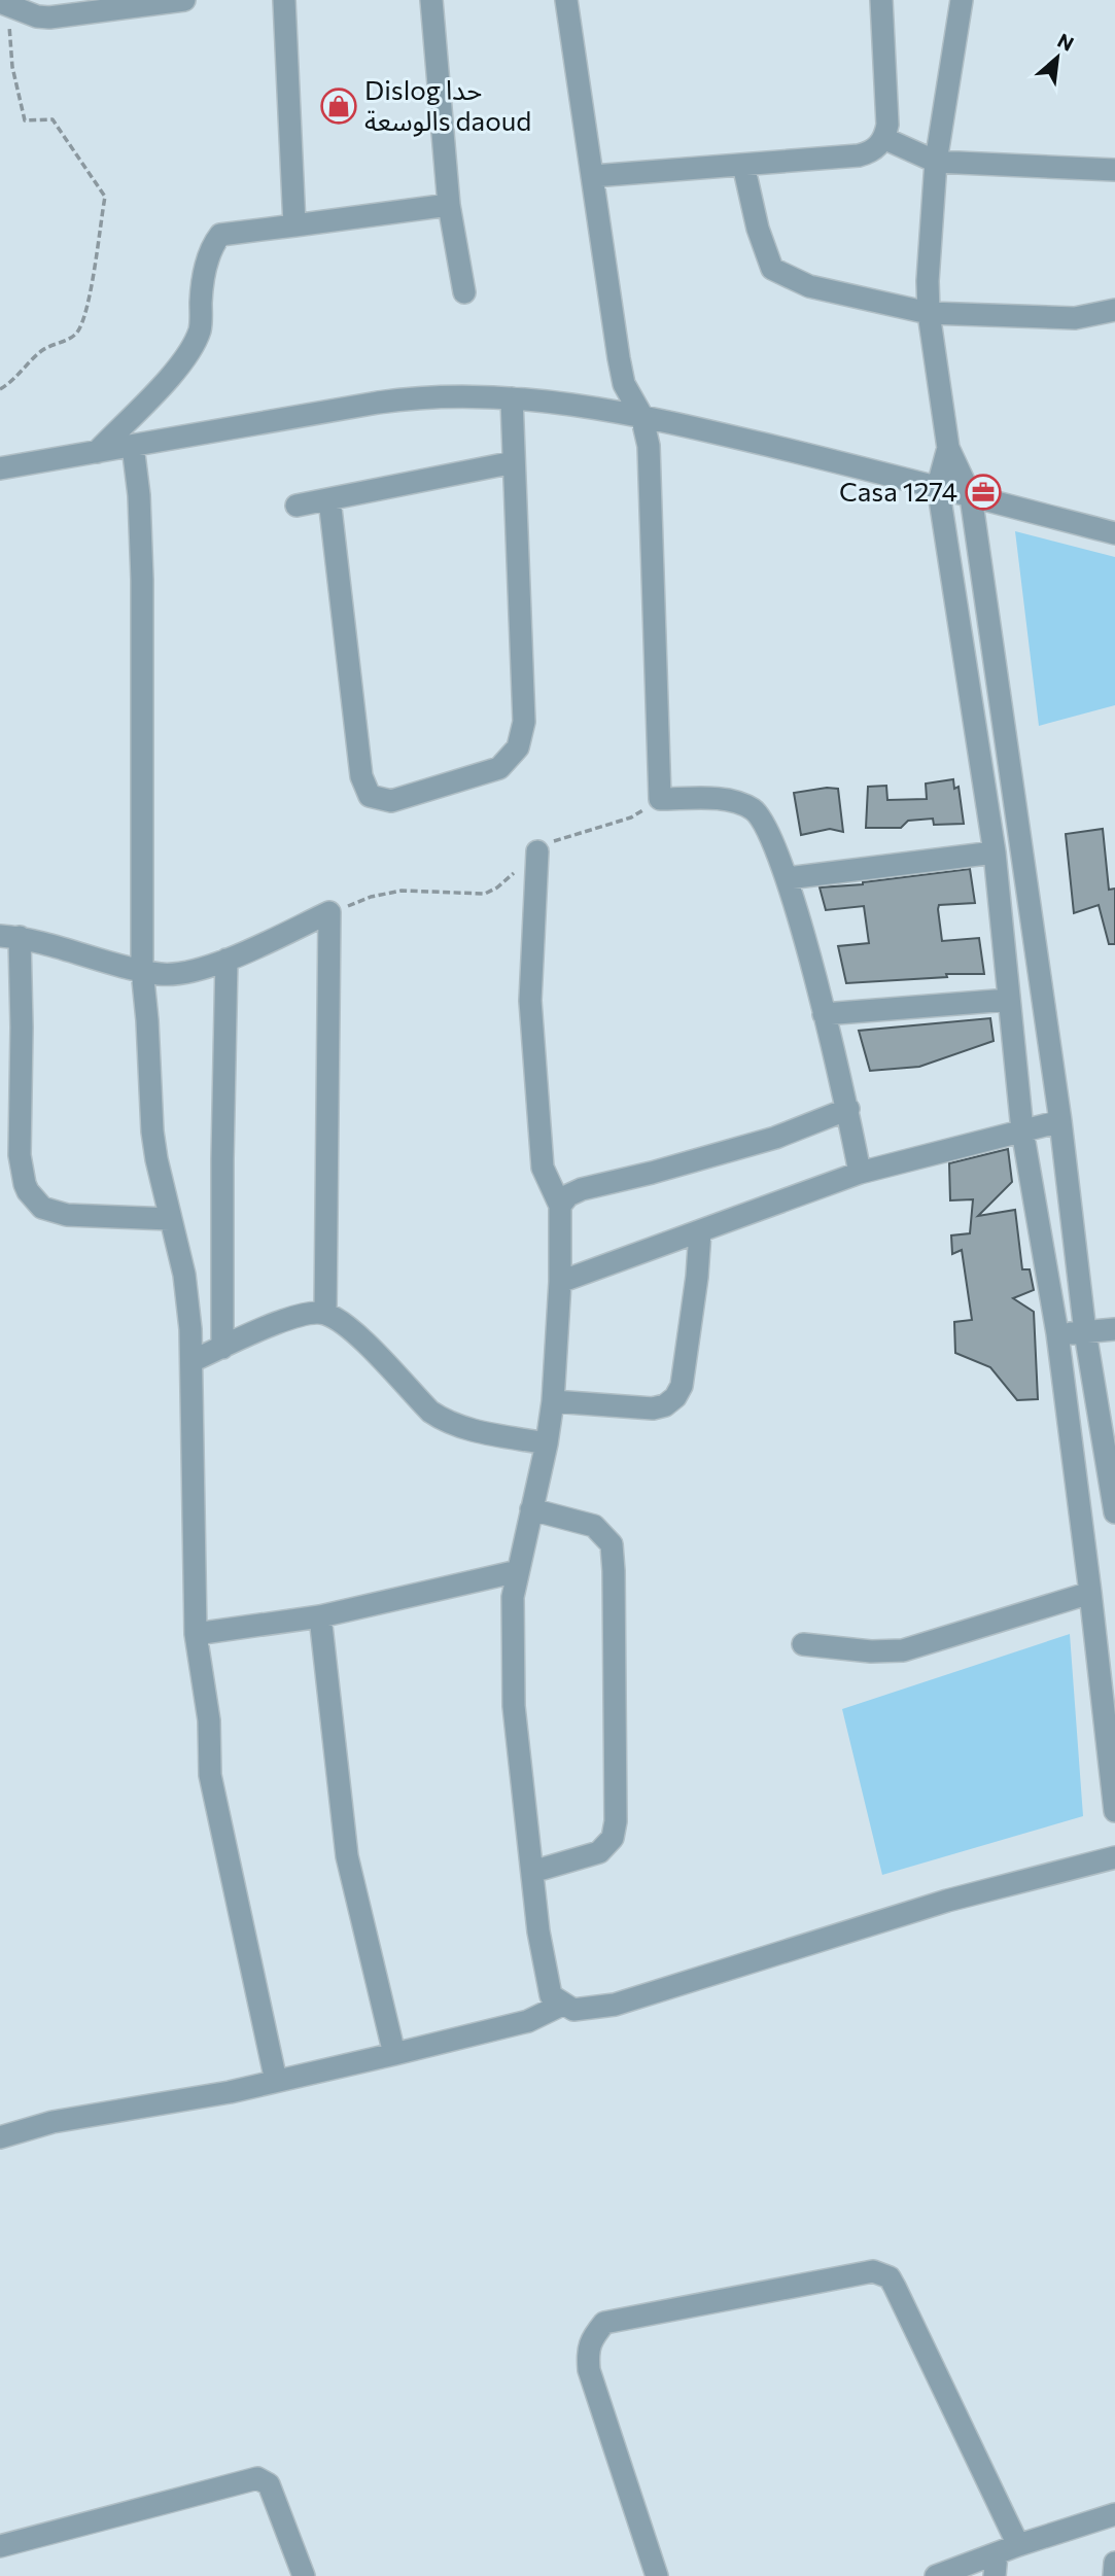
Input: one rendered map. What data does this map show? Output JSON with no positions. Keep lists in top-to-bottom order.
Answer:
{
  "places": {
    "shop": ["Dislog حدا الوسعةs daoud"],
    "office": ["Casa 1274"]
  },
  "north": "top right"
}
